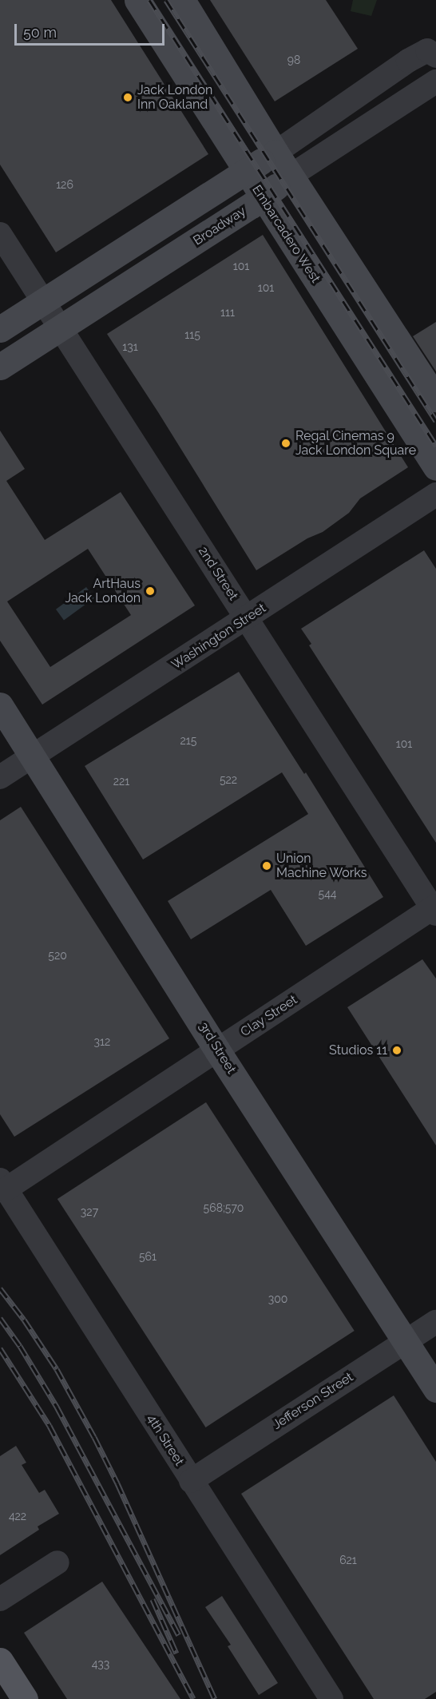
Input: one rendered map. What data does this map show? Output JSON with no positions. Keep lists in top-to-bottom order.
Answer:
{
  "streets": {
    "street": [
      "Broadway",
      "Embarcadero West",
      "2nd Street",
      "Washington Street",
      "Clay Street",
      "3rd Street",
      "Jefferson Street",
      "4th Street"
    ]
  },
  "crossings": [
    ["Broadway", "Embarcadero West"],
    ["Broadway", "2nd Street"],
    ["2nd Street", "Washington Street"],
    ["2nd Street", "Clay Street"],
    ["Washington Street", "3rd Street"],
    ["Clay Street", "3rd Street"],
    ["Clay Street", "4th Street"],
    ["3rd Street", "Jefferson Street"],
    ["Jefferson Street", "4th Street"]
  ],
  "places": [
    "Jack London Inn Oakland",
    "Regal Cinemas 9 Jack London Square",
    "ArtHaus Jack London",
    "Union Machine Works",
    "Studios 11"
  ],
  "house_numbers": [
    "98",
    "126",
    "101",
    "101",
    "111",
    "115",
    "131",
    "215",
    "101",
    "522",
    "221",
    "544",
    "520",
    "312",
    "568;570",
    "327",
    "561",
    "300",
    "422",
    "621",
    "433"
  ],
  "scale_bar": "50 m"
}
